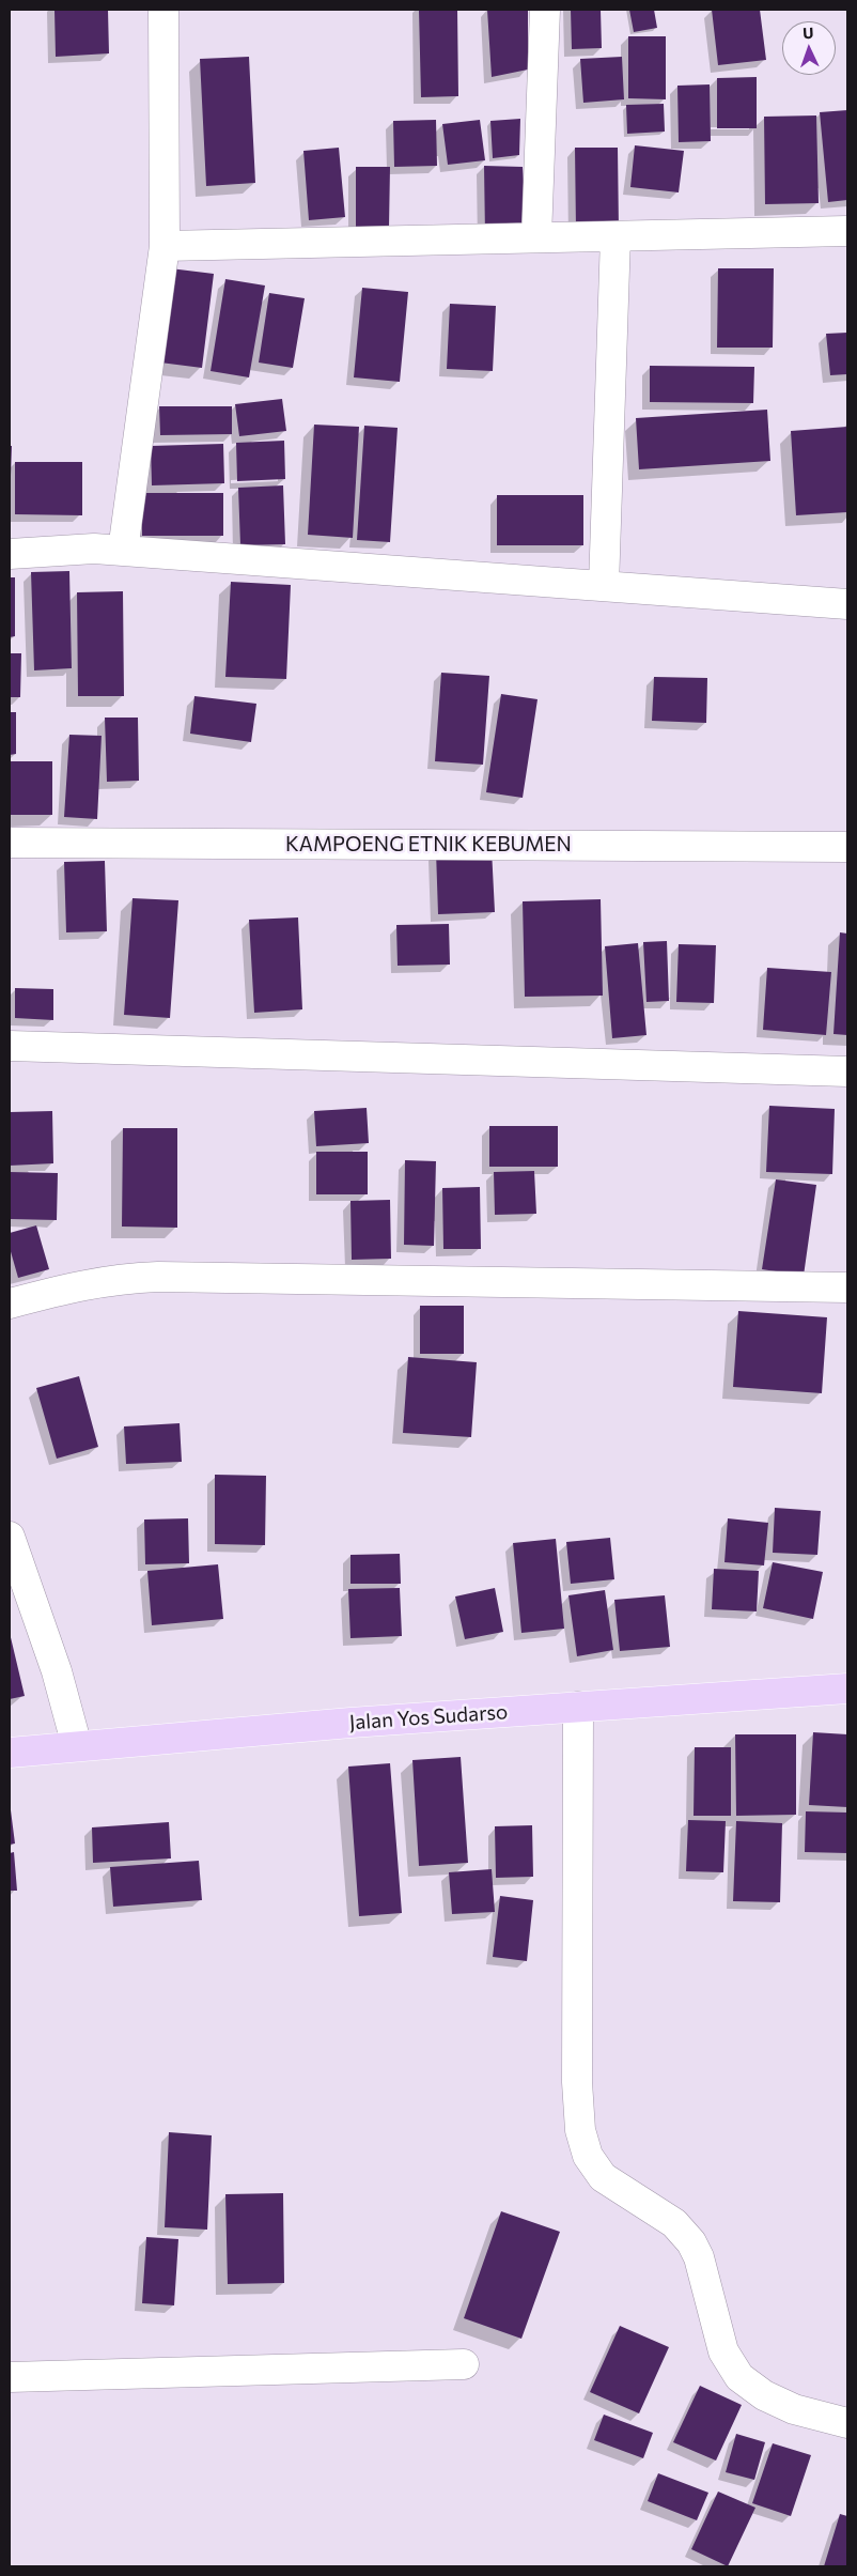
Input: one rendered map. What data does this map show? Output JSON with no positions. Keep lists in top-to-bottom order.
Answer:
{
  "streets": {
    "main road": ["Jalan Yos Sudarso"],
    "street": ["KAMPOENG ETNIK KEBUMEN"]
  },
  "north": "top"
}
